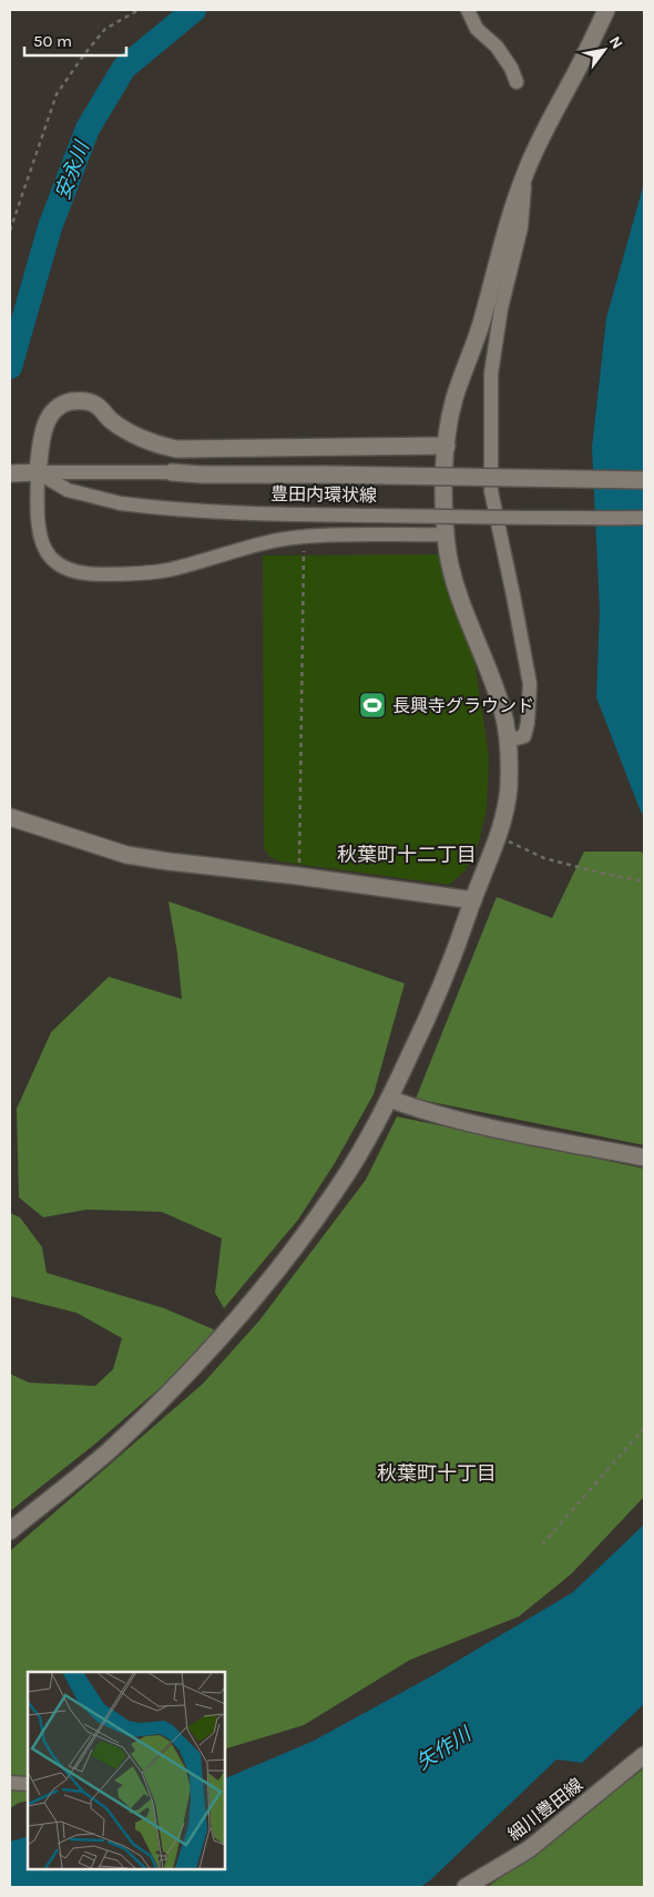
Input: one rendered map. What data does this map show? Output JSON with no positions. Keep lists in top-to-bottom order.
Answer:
{
  "streets": {
    "street": ["豊田内環状線", "細川豊田線"]
  },
  "districts": ["秋葉町十二丁目", "秋葉町十丁目"],
  "water": ["安永川", "矢作川"],
  "places": {
    "sports": ["長興寺グラウンド"]
  },
  "scale_bar": "50 m",
  "north": "top right"
}
